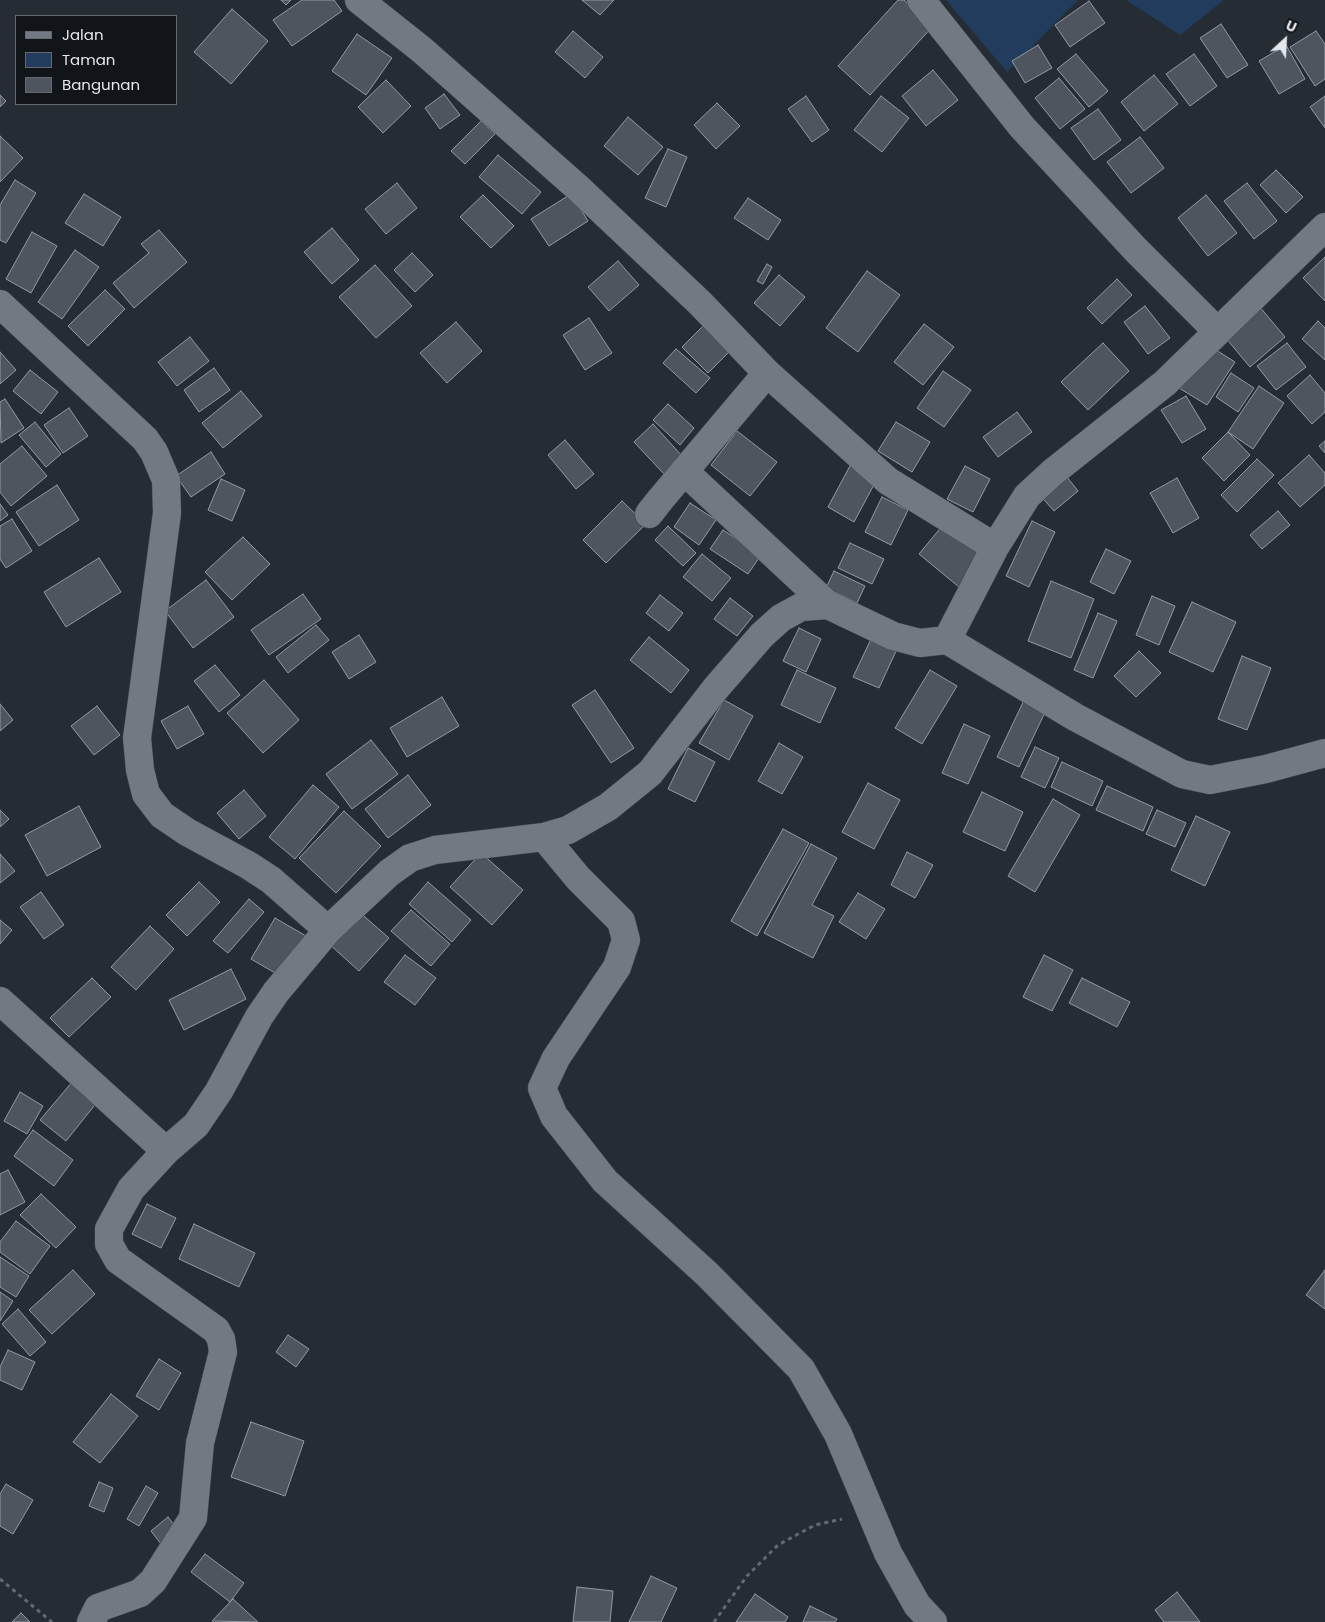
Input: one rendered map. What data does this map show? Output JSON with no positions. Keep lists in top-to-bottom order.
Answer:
{
  "legend": ["Jalan", "Taman", "Bangunan"],
  "north": "top right"
}
